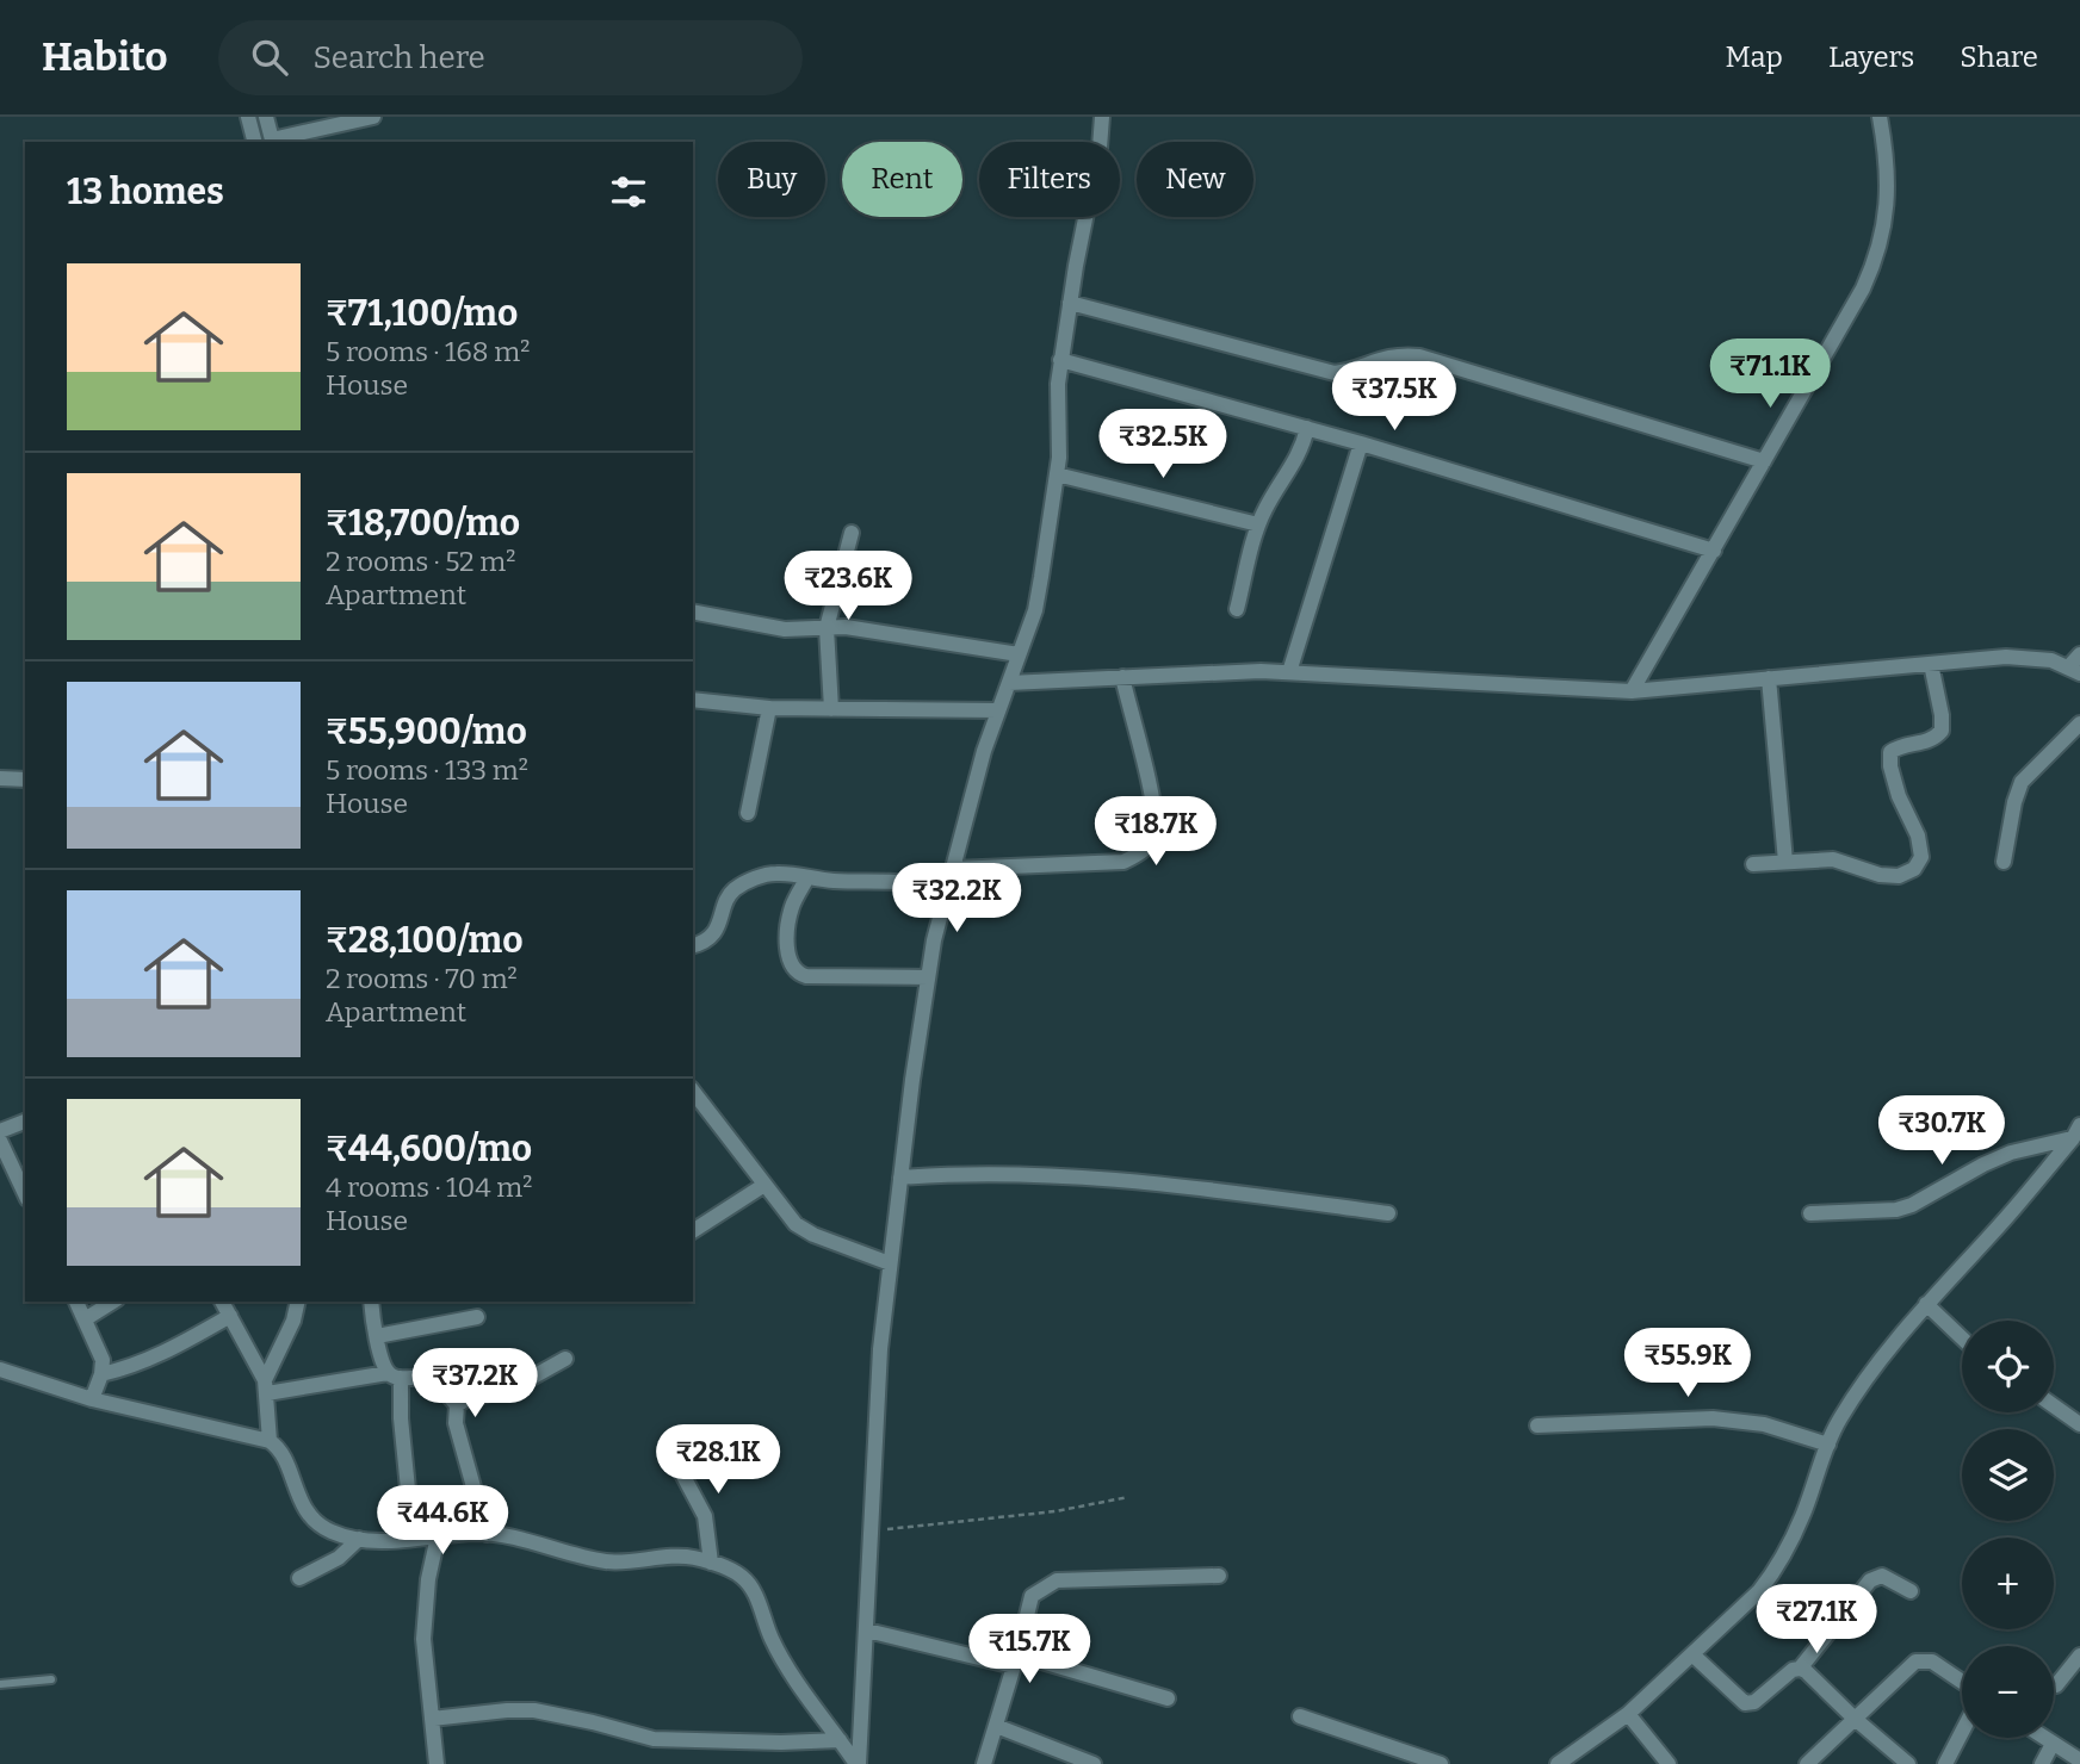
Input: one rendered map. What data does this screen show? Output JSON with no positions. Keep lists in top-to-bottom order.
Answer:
{
  "page": {
    "header": "Habito",
    "search": "Search here",
    "nav": ["Map", "Layers", "Share"],
    "chip": [
      "Buy",
      "Rent",
      "Filters",
      "New"
    ],
    "heading": "13 homes",
    "list": [
      {
        "name": "₹71,100/mo",
        "note": "5 rooms · 168 m² · House"
      },
      {
        "name": "₹18,700/mo",
        "note": "2 rooms · 52 m² · Apartment"
      },
      {
        "name": "₹55,900/mo",
        "note": "5 rooms · 133 m² · House"
      },
      {
        "name": "₹28,100/mo",
        "note": "2 rooms · 70 m² · Apartment"
      },
      {
        "name": "₹44,600/mo",
        "note": "4 rooms · 104 m² · House"
      }
    ],
    "price": [
      "₹71.1K",
      "₹37.5K",
      "₹32.5K",
      "₹23.6K",
      "₹18.7K",
      "₹32.2K",
      "₹30.7K",
      "₹55.9K",
      "₹37.2K",
      "₹28.1K",
      "₹44.6K",
      "₹27.1K",
      "₹15.7K"
    ],
    "map_buttons": ["+", "−"]
  }
}
